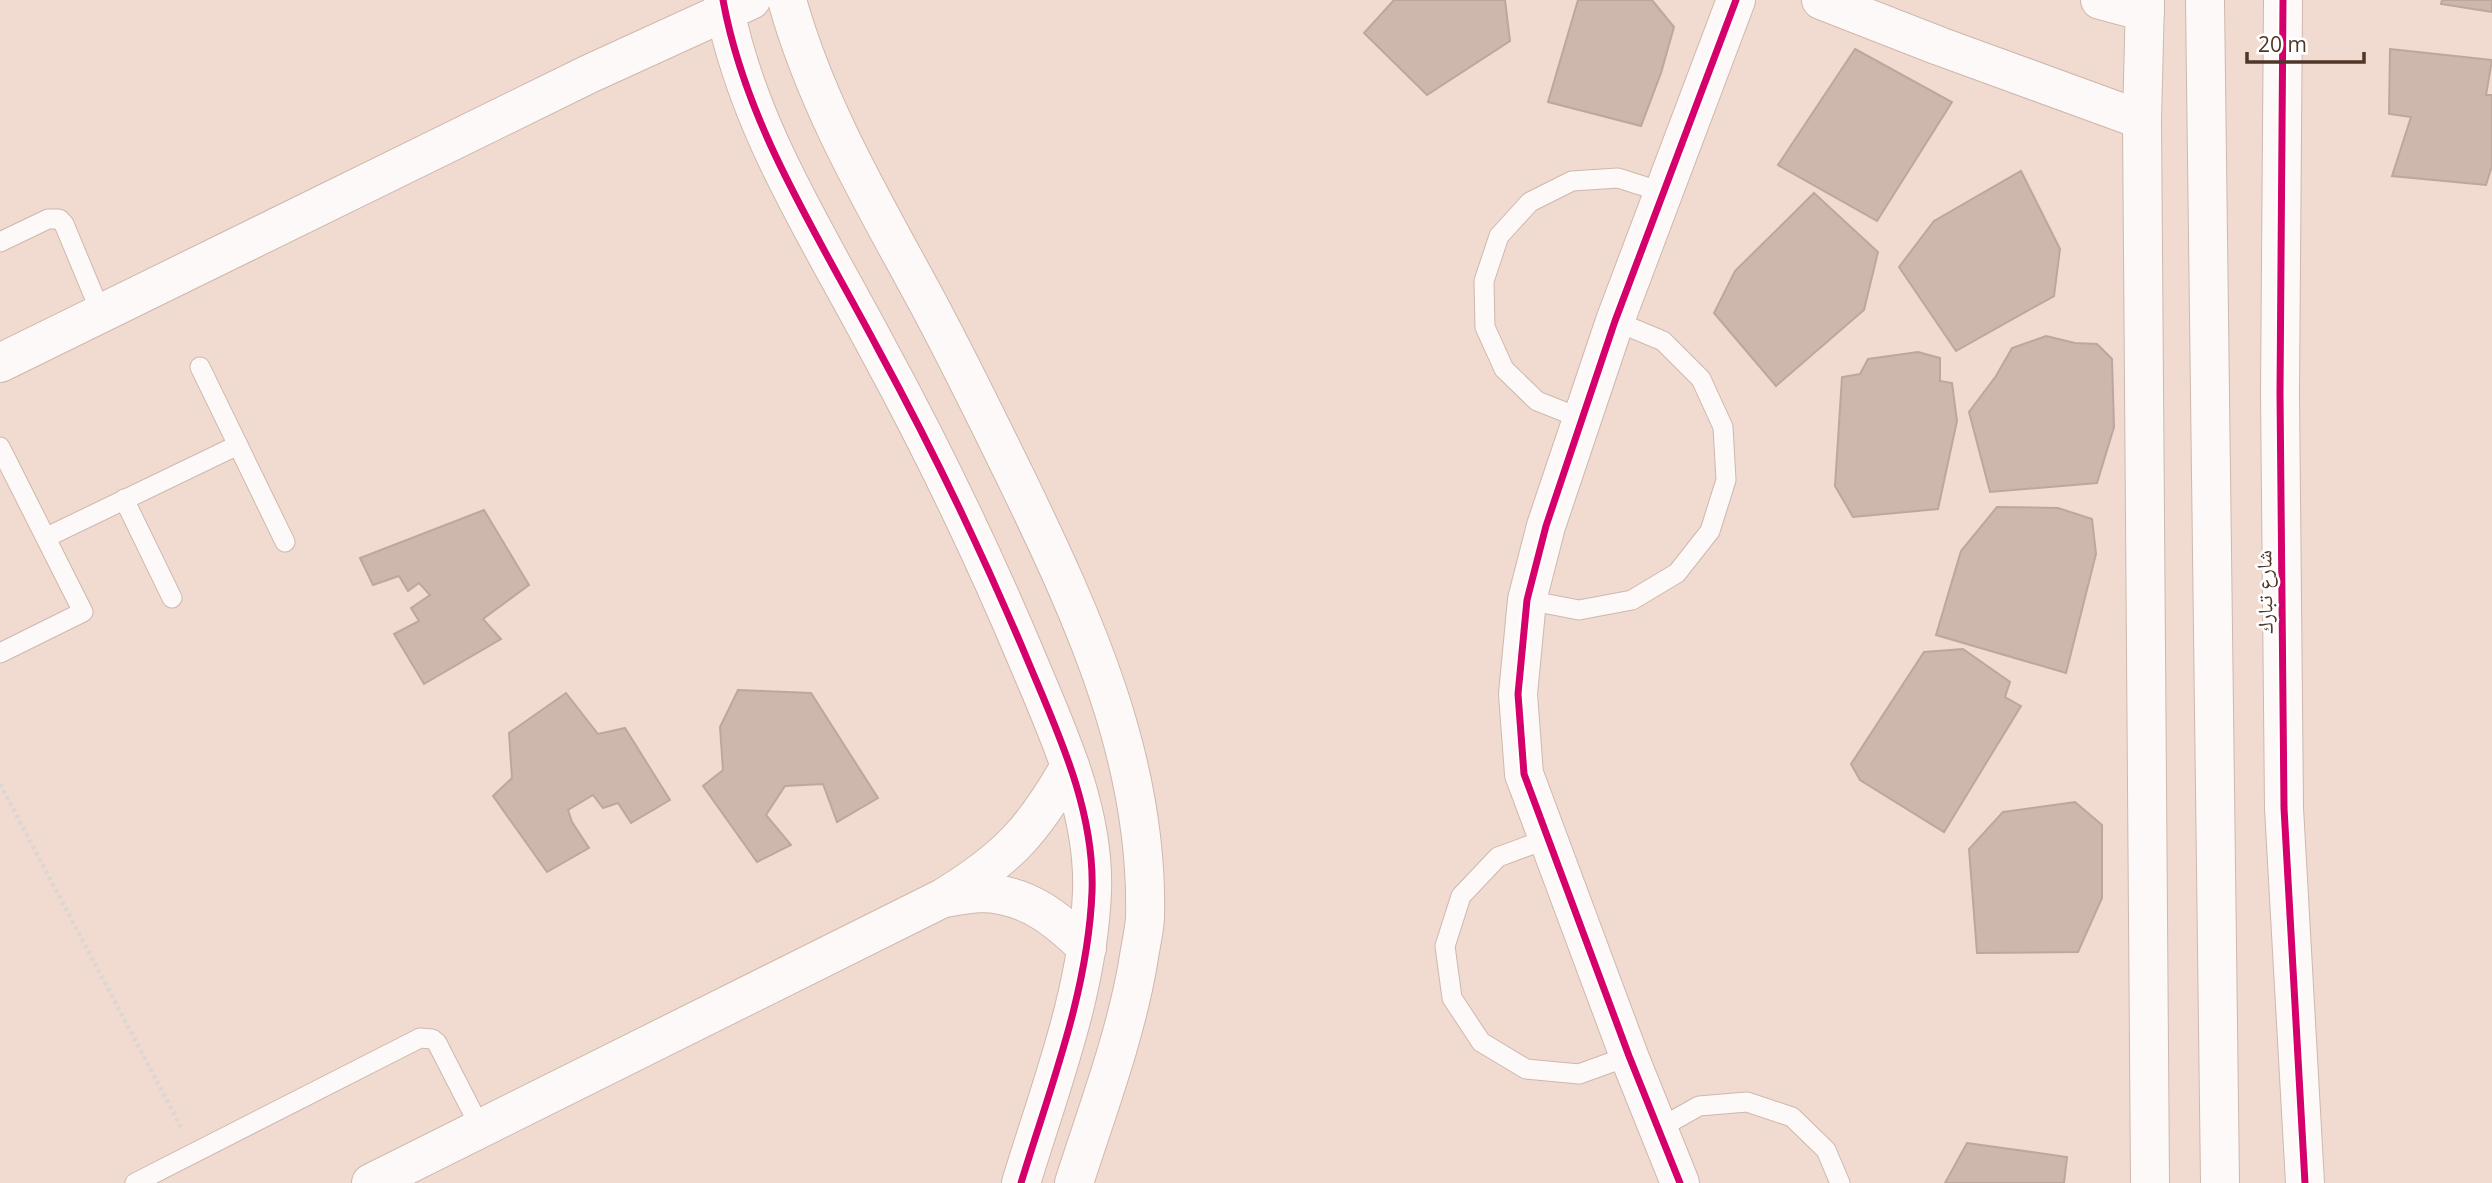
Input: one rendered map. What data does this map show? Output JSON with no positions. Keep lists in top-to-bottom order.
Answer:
{
  "streets": {
    "street": ["شارع تبارك"]
  },
  "scale_bar": "20 m"
}
